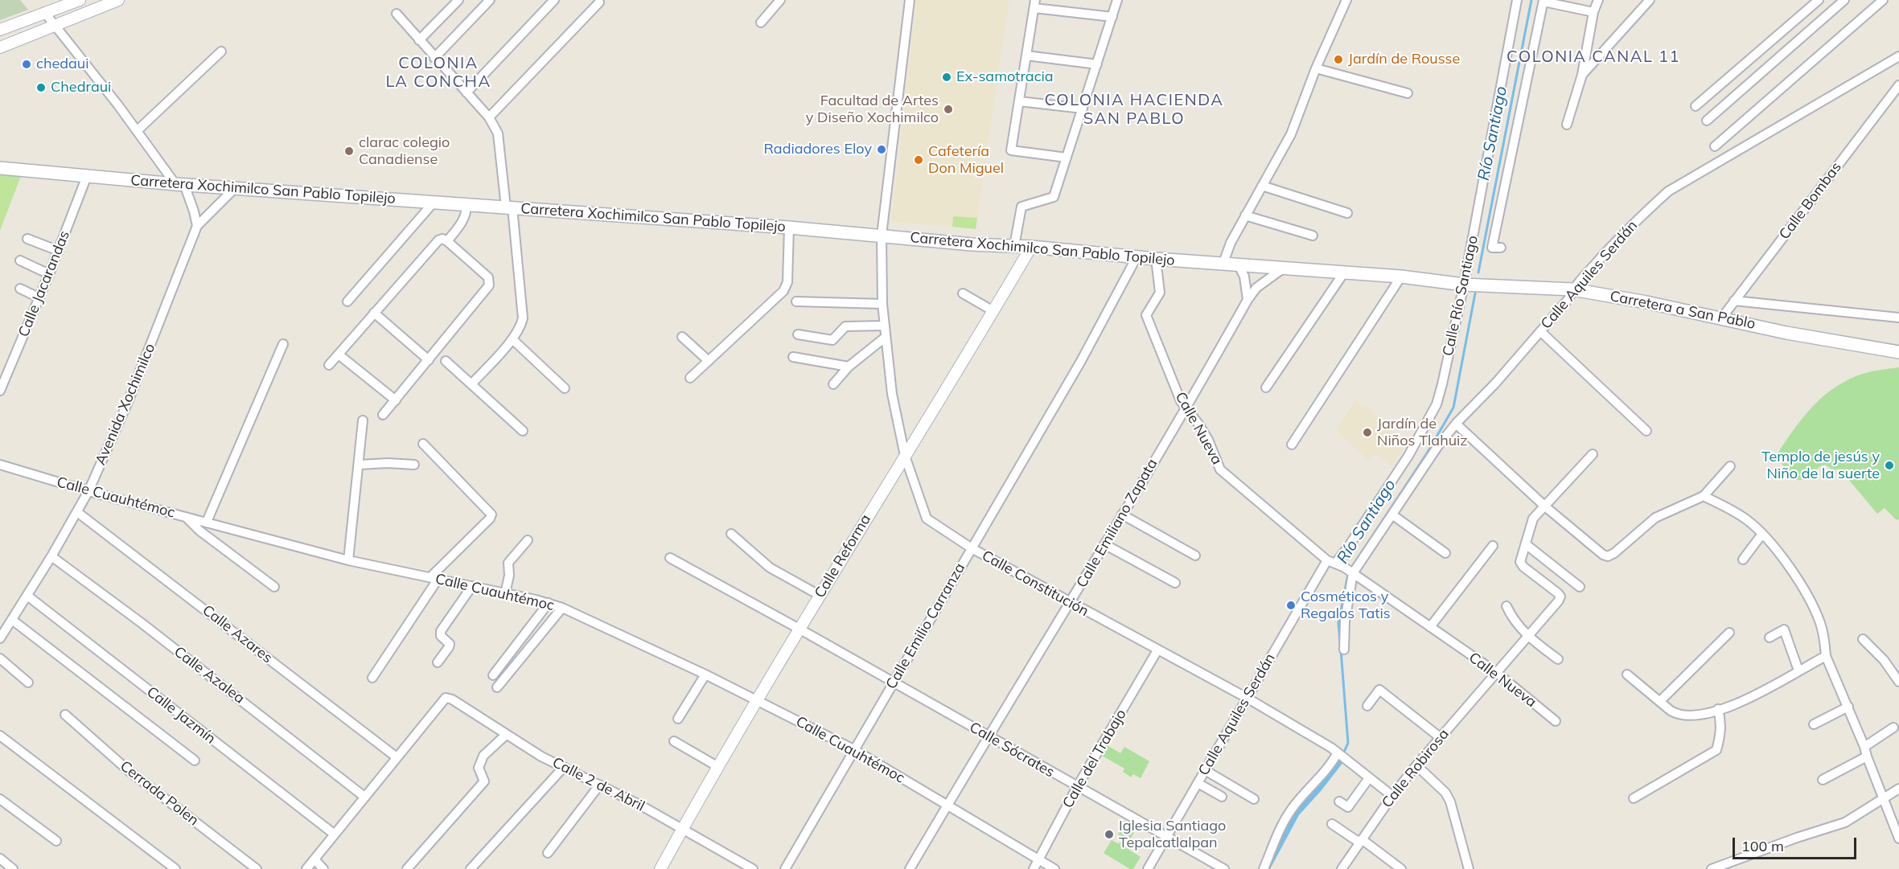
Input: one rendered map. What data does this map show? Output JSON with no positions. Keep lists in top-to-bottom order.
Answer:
{
  "streets": {
    "main road": ["Carretera Xochimilco San Pablo Topilejo", "Carretera a San Pablo"],
    "street": [
      "Calle Bombas",
      "Calle Aquiles Serdán",
      "Calle Jacarandas",
      "Calle Río Santiago",
      "Avenida Xochimilco",
      "Calle Nueva",
      "Calle Cuauhtémoc",
      "Calle Emiliano Zapata",
      "Calle Reforma",
      "Calle Constitución",
      "Calle Emilio Carranza",
      "Calle Azares",
      "Calle Azalea",
      "Calle Jazmín",
      "Calle Sócrates",
      "Calle del Trabajo",
      "Calle Robirosa",
      "Calle 2 de Abril",
      "Cerrada Polen"
    ]
  },
  "crossings": [
    ["Carretera Xochimilco San Pablo Topilejo", "Calle Jacarandas"],
    ["Carretera Xochimilco San Pablo Topilejo", "Carretera a San Pablo"],
    ["Carretera Xochimilco San Pablo Topilejo", "Calle Nueva"],
    ["Carretera Xochimilco San Pablo Topilejo", "Calle Emiliano Zapata"],
    ["Carretera Xochimilco San Pablo Topilejo", "Calle Reforma"],
    ["Carretera Xochimilco San Pablo Topilejo", "Calle Constitución"],
    ["Carretera Xochimilco San Pablo Topilejo", "Calle Emilio Carranza"],
    ["Calle Bombas", "Carretera a San Pablo"],
    ["Calle Aquiles Serdán", "Calle Río Santiago"],
    ["Calle Aquiles Serdán", "Carretera a San Pablo"],
    ["Calle Aquiles Serdán", "Calle Nueva"],
    ["Calle Aquiles Serdán", "Calle Constitución"],
    ["Calle Aquiles Serdán", "Calle Sócrates"],
    ["Calle Río Santiago", "Carretera a San Pablo"],
    ["Calle Río Santiago", "Calle Nueva"],
    ["Avenida Xochimilco", "Calle Cuauhtémoc"],
    ["Avenida Xochimilco", "Calle Azares"],
    ["Avenida Xochimilco", "Calle Azalea"],
    ["Avenida Xochimilco", "Calle Jazmín"],
    ["Calle Nueva", "Calle Emiliano Zapata"],
    ["Calle Nueva", "Calle Robirosa"],
    ["Calle Cuauhtémoc", "Calle Emiliano Zapata"],
    ["Calle Cuauhtémoc", "Calle Reforma"],
    ["Calle Cuauhtémoc", "Calle Emilio Carranza"],
    ["Calle Cuauhtémoc", "Calle del Trabajo"],
    ["Calle Emiliano Zapata", "Calle Constitución"],
    ["Calle Emiliano Zapata", "Calle Sócrates"],
    ["Calle Reforma", "Calle Constitución"],
    ["Calle Reforma", "Calle Sócrates"],
    ["Calle Reforma", "Calle 2 de Abril"],
    ["Calle Constitución", "Calle Emilio Carranza"],
    ["Calle Constitución", "Calle del Trabajo"],
    ["Calle Constitución", "Calle Robirosa"],
    ["Calle Emilio Carranza", "Calle Sócrates"],
    ["Calle Azares", "Calle 2 de Abril"],
    ["Calle Sócrates", "Calle del Trabajo"]
  ],
  "districts": ["COLONIA CANAL 11", "COLONIA LA CONCHA", "COLONIA HACIENDA SAN PABLO"],
  "water": ["Río Santiago"],
  "places": [
    "Jardín de Rousse",
    "chedaui",
    "Ex-samotracia",
    "Chedraui",
    "Facultad de Artes y Diseño Xochimilco",
    "Radiadores Eloy",
    "clarac colegio Canadiense",
    "Cafetería Don Miguel",
    "Jardín de Niños Tlahuiz",
    "Templo de jesús y Niño de la suerte",
    "Cosméticos y Regalos Tatis",
    "Iglesia Santiago Tepalcatlalpan"
  ],
  "scale_bar": "100 m"
}
